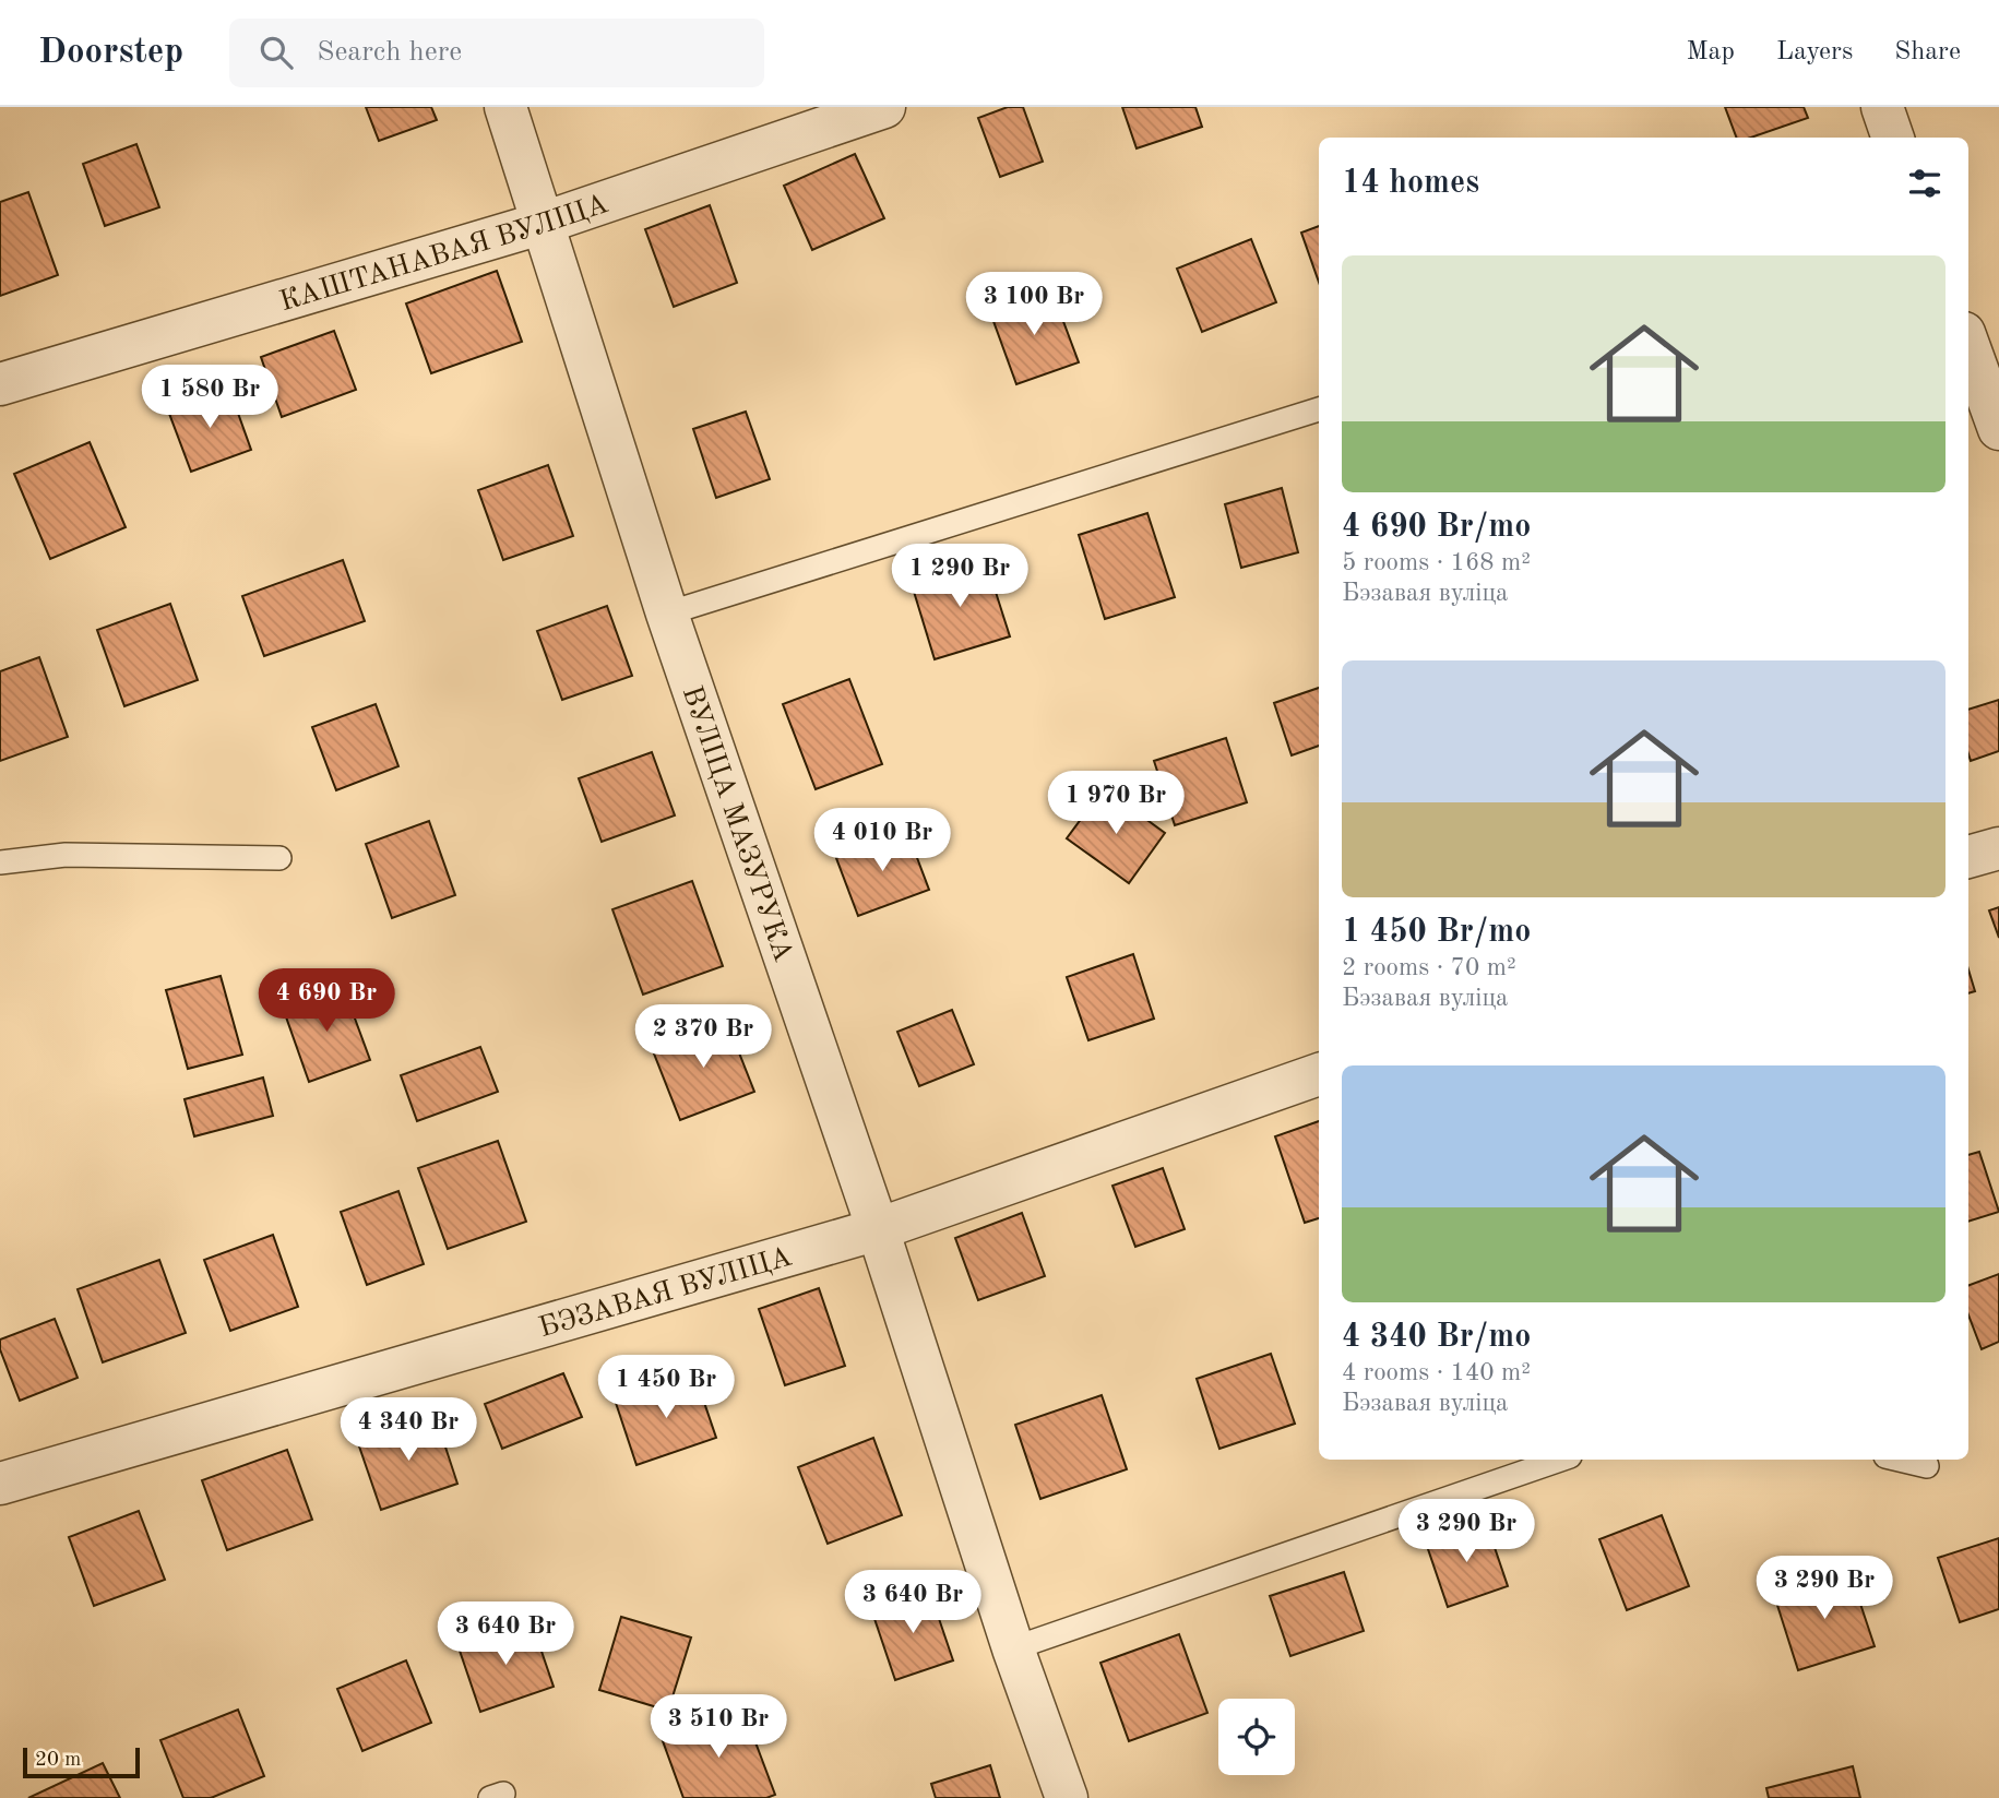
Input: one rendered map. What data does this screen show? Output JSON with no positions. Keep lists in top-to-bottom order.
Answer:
{
  "streets": {
    "street": ["КАШТАНАВАЯ ВУЛІЦА", "ВУЛІЦА МАЗУРУКА", "БЭЗАВАЯ ВУЛІЦА"]
  },
  "crossings": [
    ["КАШТАНАВАЯ ВУЛІЦА", "ВУЛІЦА МАЗУРУКА"],
    ["ВУЛІЦА МАЗУРУКА", "БЭЗАВАЯ ВУЛІЦА"]
  ],
  "scale_bar": "20 m",
  "page": {
    "header": "Doorstep",
    "search": "Search here",
    "nav": ["Map", "Layers", "Share"],
    "heading": "14 homes",
    "list": [
      {
        "name": "4 690 Br/mo",
        "note": "5 rooms · 168 m² · Бэзавая вуліца"
      },
      {
        "name": "1 450 Br/mo",
        "note": "2 rooms · 70 m² · Бэзавая вуліца"
      },
      {
        "name": "4 340 Br/mo",
        "note": "4 rooms · 140 m² · Бэзавая вуліца"
      }
    ],
    "price": [
      "3 100 Br",
      "1 580 Br",
      "1 290 Br",
      "1 970 Br",
      "4 010 Br",
      "4 690 Br",
      "2 370 Br",
      "1 450 Br",
      "4 340 Br",
      "3 290 Br",
      "3 290 Br",
      "3 640 Br",
      "3 640 Br",
      "3 510 Br"
    ],
    "scale": "20 m"
  }
}
